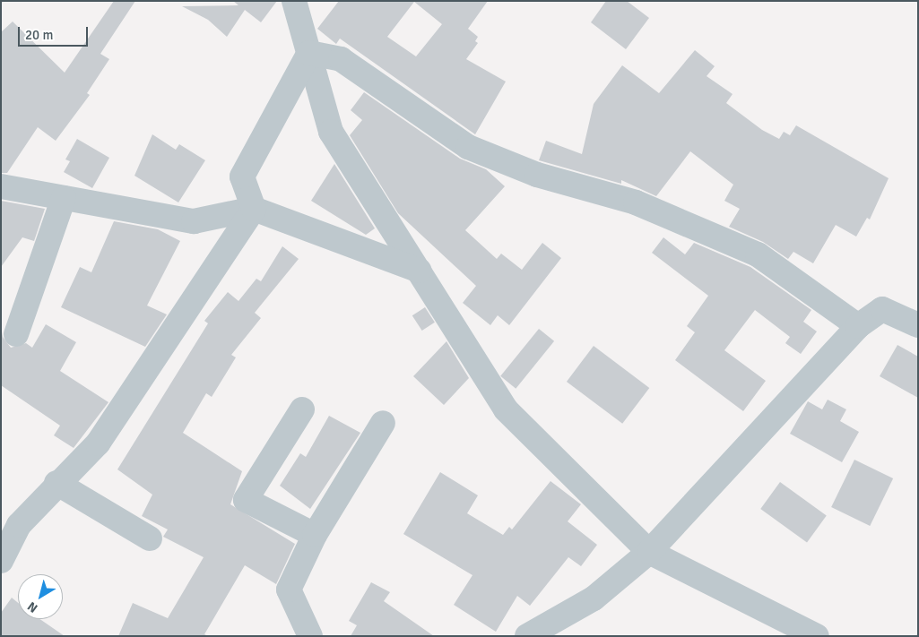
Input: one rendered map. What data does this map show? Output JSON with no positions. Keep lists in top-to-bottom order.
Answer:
{
  "scale_bar": "20 m",
  "north": "bottom left"
}
